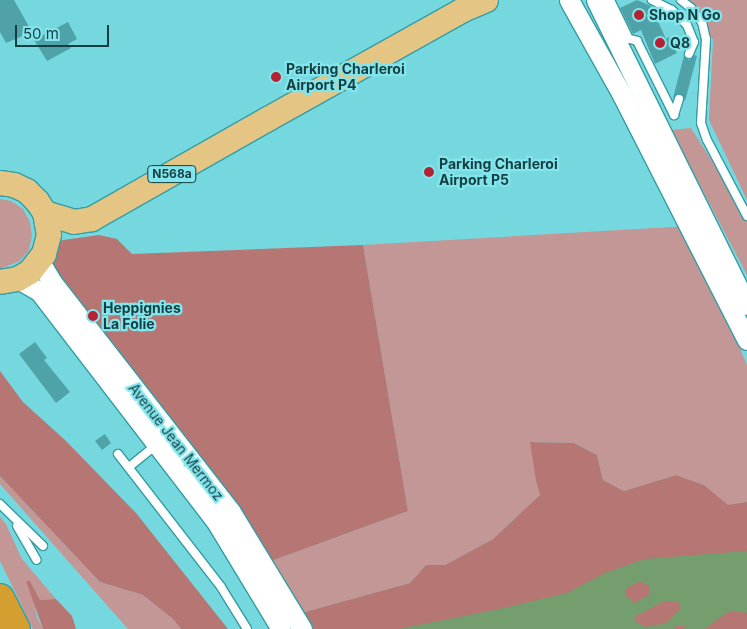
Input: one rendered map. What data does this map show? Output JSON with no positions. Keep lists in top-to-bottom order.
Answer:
{
  "streets": {
    "main road": ["N568a"],
    "street": ["Avenue Jean Mermoz"]
  },
  "crossings": [
    ["N568a", "Avenue Jean Mermoz"]
  ],
  "places": [
    "Shop N Go",
    "Q8",
    "Parking Charleroi Airport P4",
    "Parking Charleroi Airport P5",
    "Heppignies La Folie"
  ],
  "scale_bar": "50 m"
}
